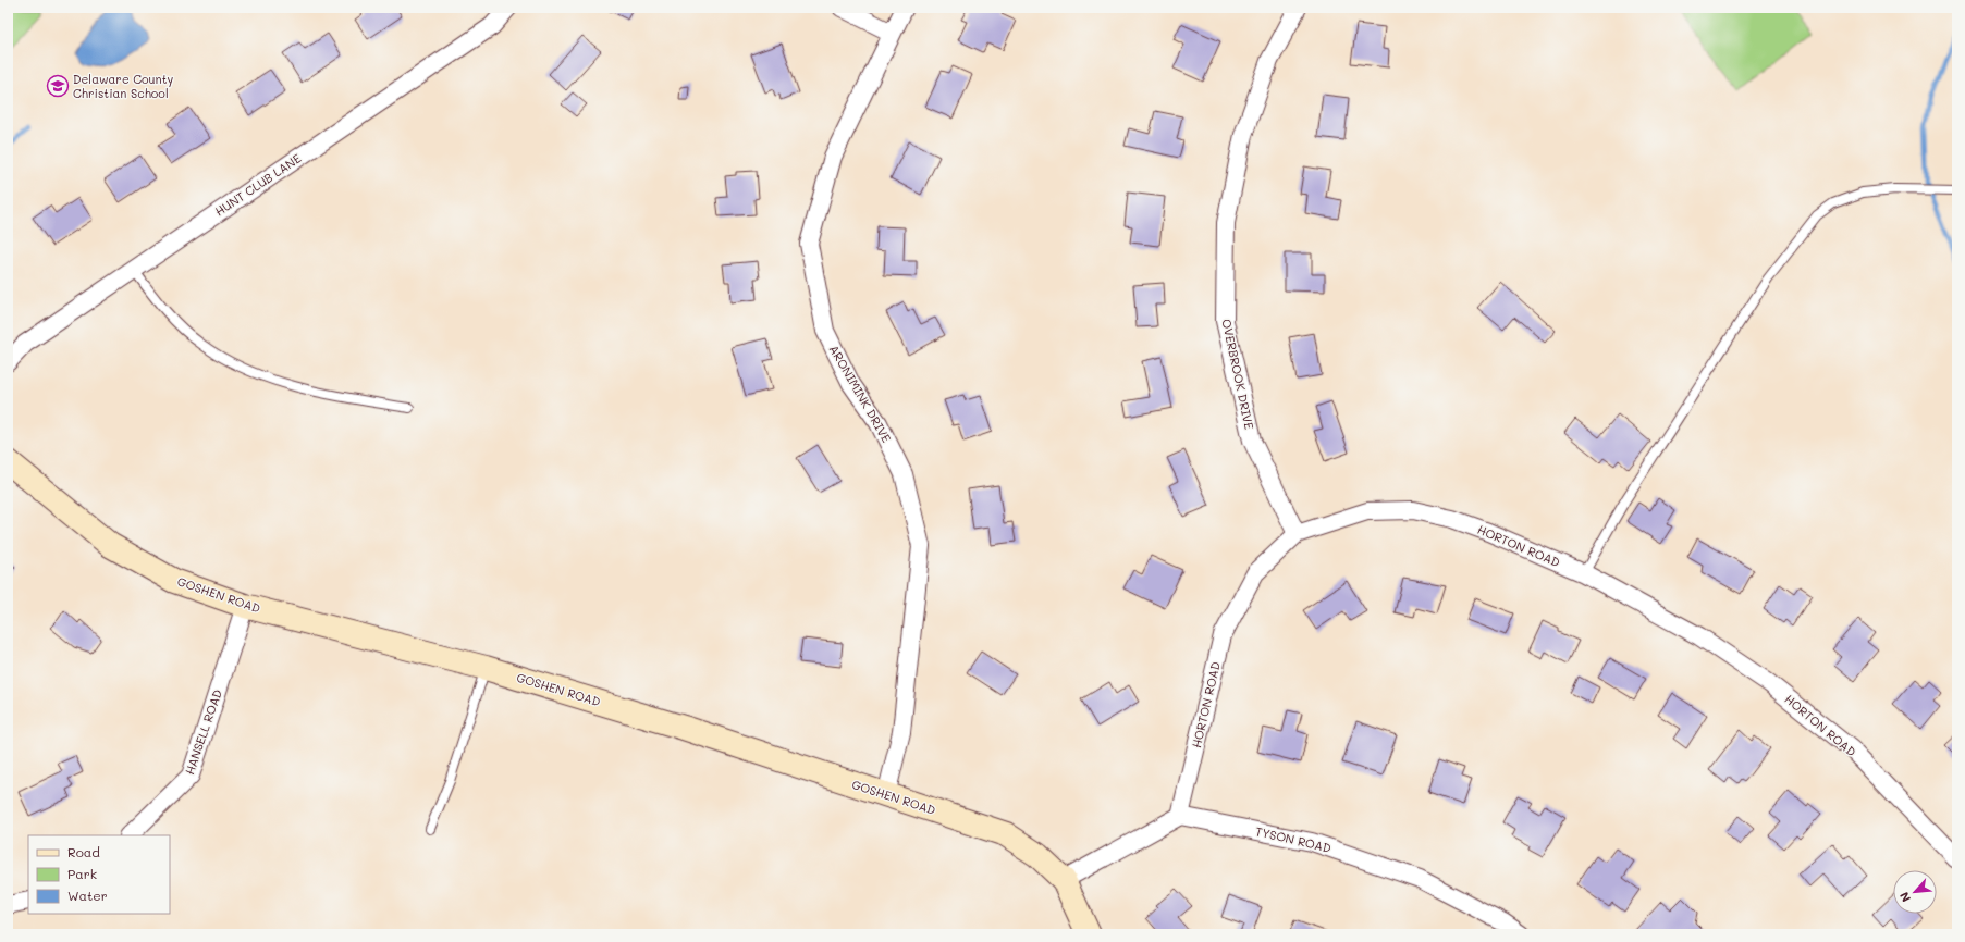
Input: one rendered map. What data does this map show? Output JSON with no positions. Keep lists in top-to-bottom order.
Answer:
{
  "streets": {
    "street": [
      "HUNT CLUB LANE",
      "OVERBROOK DRIVE",
      "ARONIMINK DRIVE",
      "HORTON ROAD",
      "GOSHEN ROAD",
      "HANSELL ROAD",
      "TYSON ROAD"
    ]
  },
  "crossings": [
    ["OVERBROOK DRIVE", "HORTON ROAD"],
    ["ARONIMINK DRIVE", "GOSHEN ROAD"],
    ["HORTON ROAD", "TYSON ROAD"],
    ["GOSHEN ROAD", "HANSELL ROAD"]
  ],
  "places": {
    "school or university": ["Delaware County Christian School"]
  },
  "legend": ["Road", "Park", "Water"],
  "north": "bottom left"
}
